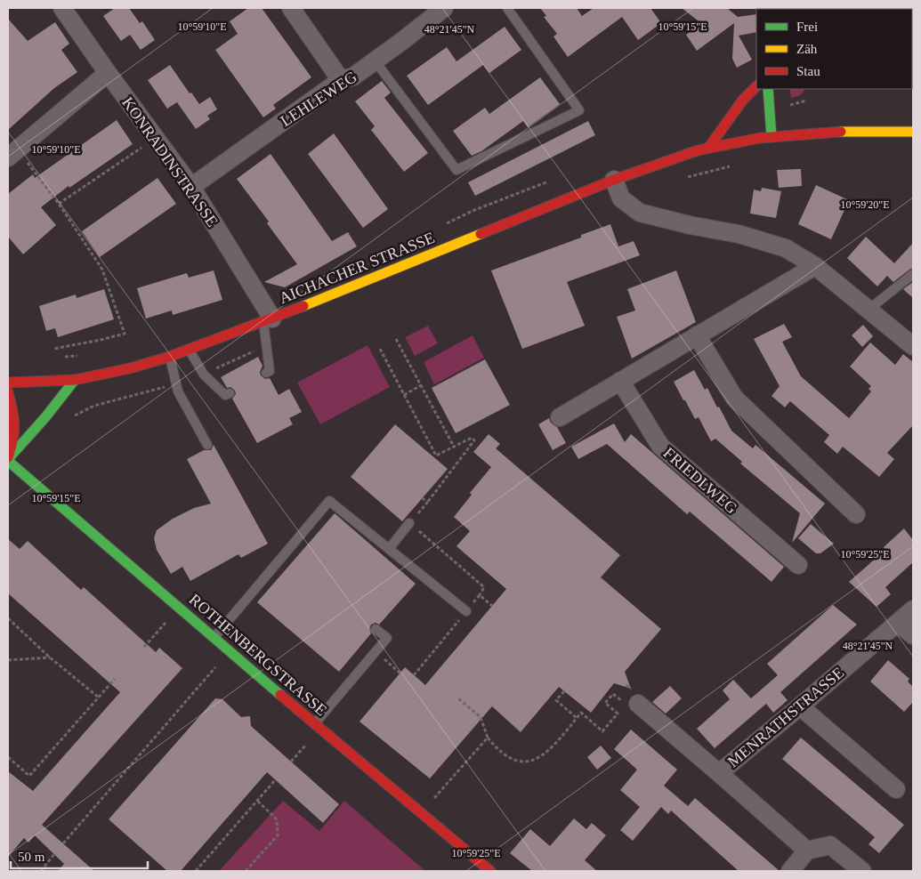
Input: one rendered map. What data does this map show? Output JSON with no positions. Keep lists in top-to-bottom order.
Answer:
{
  "streets": {
    "main road": ["AICHACHER STRASSE", "ROTHENBERGSTRASSE"],
    "street": [
      "LEHLEWEG",
      "KONRADINSTRASSE",
      "FRIEDLWEG",
      "MENRATHSTRASSE"
    ]
  },
  "crossings": [
    ["LEHLEWEG", "KONRADINSTRASSE"],
    ["KONRADINSTRASSE", "AICHACHER STRASSE"]
  ],
  "legend": ["Frei", "Zäh", "Stau"],
  "scale_bar": "50 m",
  "coordinates": [
    "10°59'15\"E",
    "10°59'10\"E",
    "48°21'45\"N",
    "10°59'20\"E",
    "10°59'25\"E"
  ]
}
